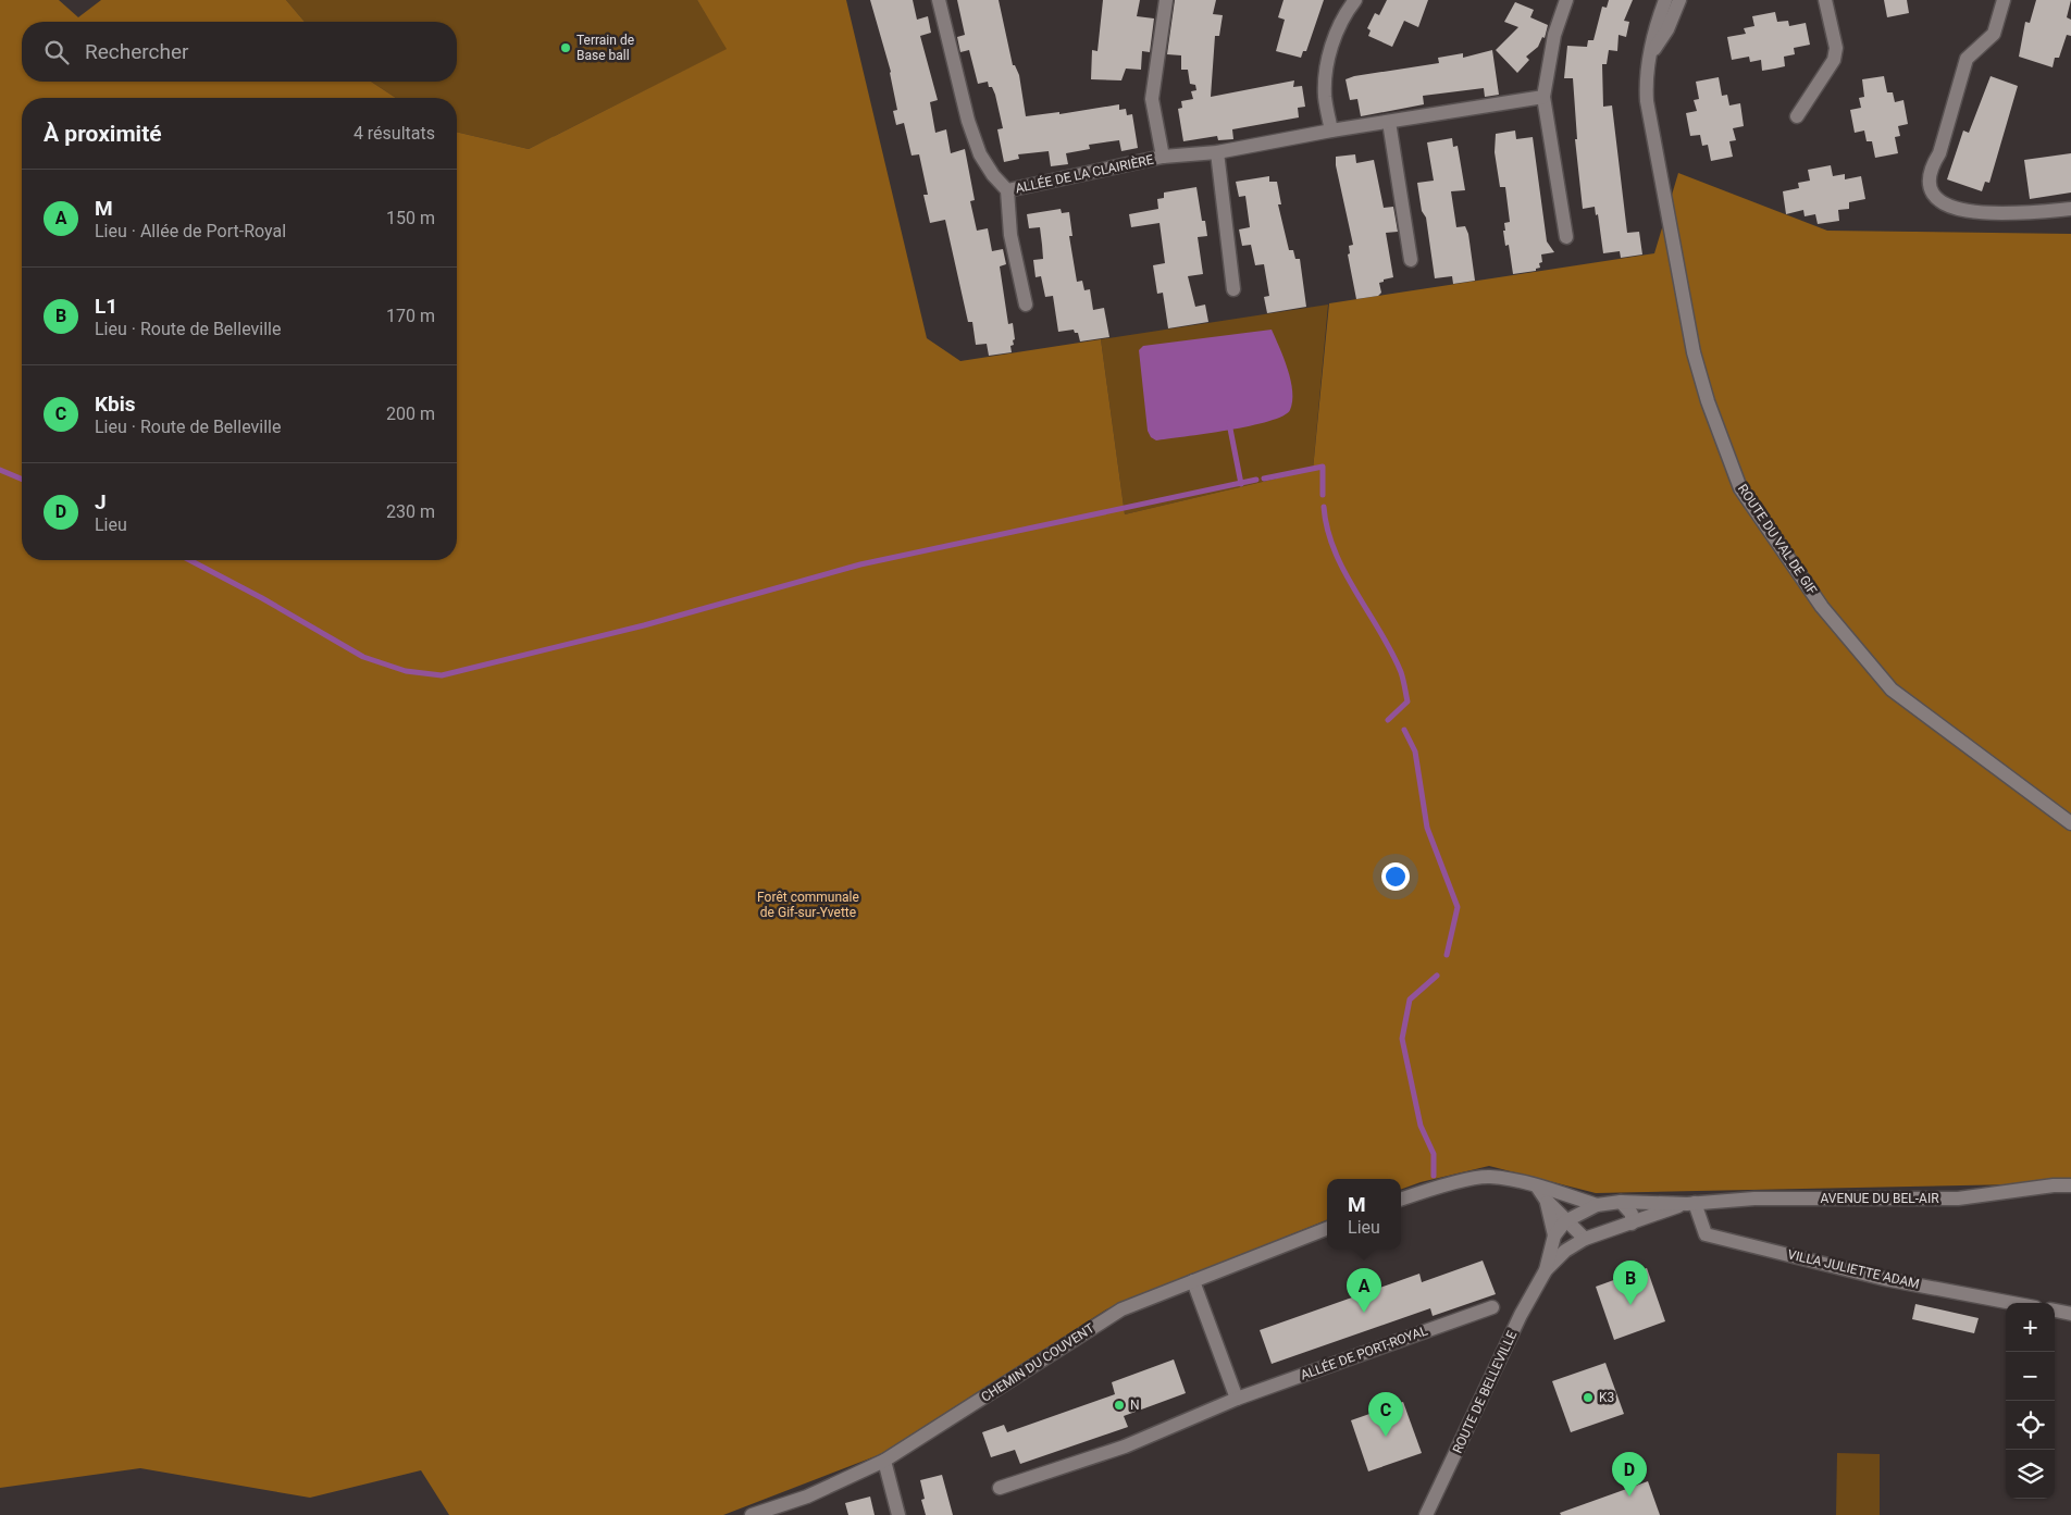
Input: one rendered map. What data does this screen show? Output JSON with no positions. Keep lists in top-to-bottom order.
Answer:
{
  "streets": {
    "street": [
      "ALLÉE DE LA CLAIRIÈRE",
      "ROUTE DU VAL DE GIF",
      "AVENUE DU BEL-AIR",
      "VILLA JULIETTE ADAM",
      "ALLÉE DE PORT-ROYAL",
      "CHEMIN DU COUVENT",
      "ROUTE DE BELLEVILLE"
    ]
  },
  "crossings": [
    ["AVENUE DU BEL-AIR", "VILLA JULIETTE ADAM"],
    ["AVENUE DU BEL-AIR", "ROUTE DE BELLEVILLE"],
    ["VILLA JULIETTE ADAM", "ROUTE DE BELLEVILLE"]
  ],
  "parks": ["Forêt communale de Gif-sur-Yvette"],
  "places": ["Terrain de Base ball", "K3", "N"],
  "page": {
    "search": "Rechercher",
    "heading": ["À proximité", "4 résultats"],
    "list": [
      {
        "mark": "A",
        "name": "M",
        "note": "Lieu · Allée de Port-Royal",
        "value": "150 m"
      },
      {
        "mark": "B",
        "name": "L1",
        "note": "Lieu · Route de Belleville",
        "value": "170 m"
      },
      {
        "mark": "C",
        "name": "Kbis",
        "note": "Lieu · Route de Belleville",
        "value": "200 m"
      },
      {
        "mark": "D",
        "name": "J",
        "note": "Lieu",
        "value": "230 m"
      }
    ],
    "popup": ["M", "Lieu"],
    "pins": [
      "B",
      "A",
      "C",
      "D"
    ],
    "map_buttons": ["+", "−"]
  }
}
